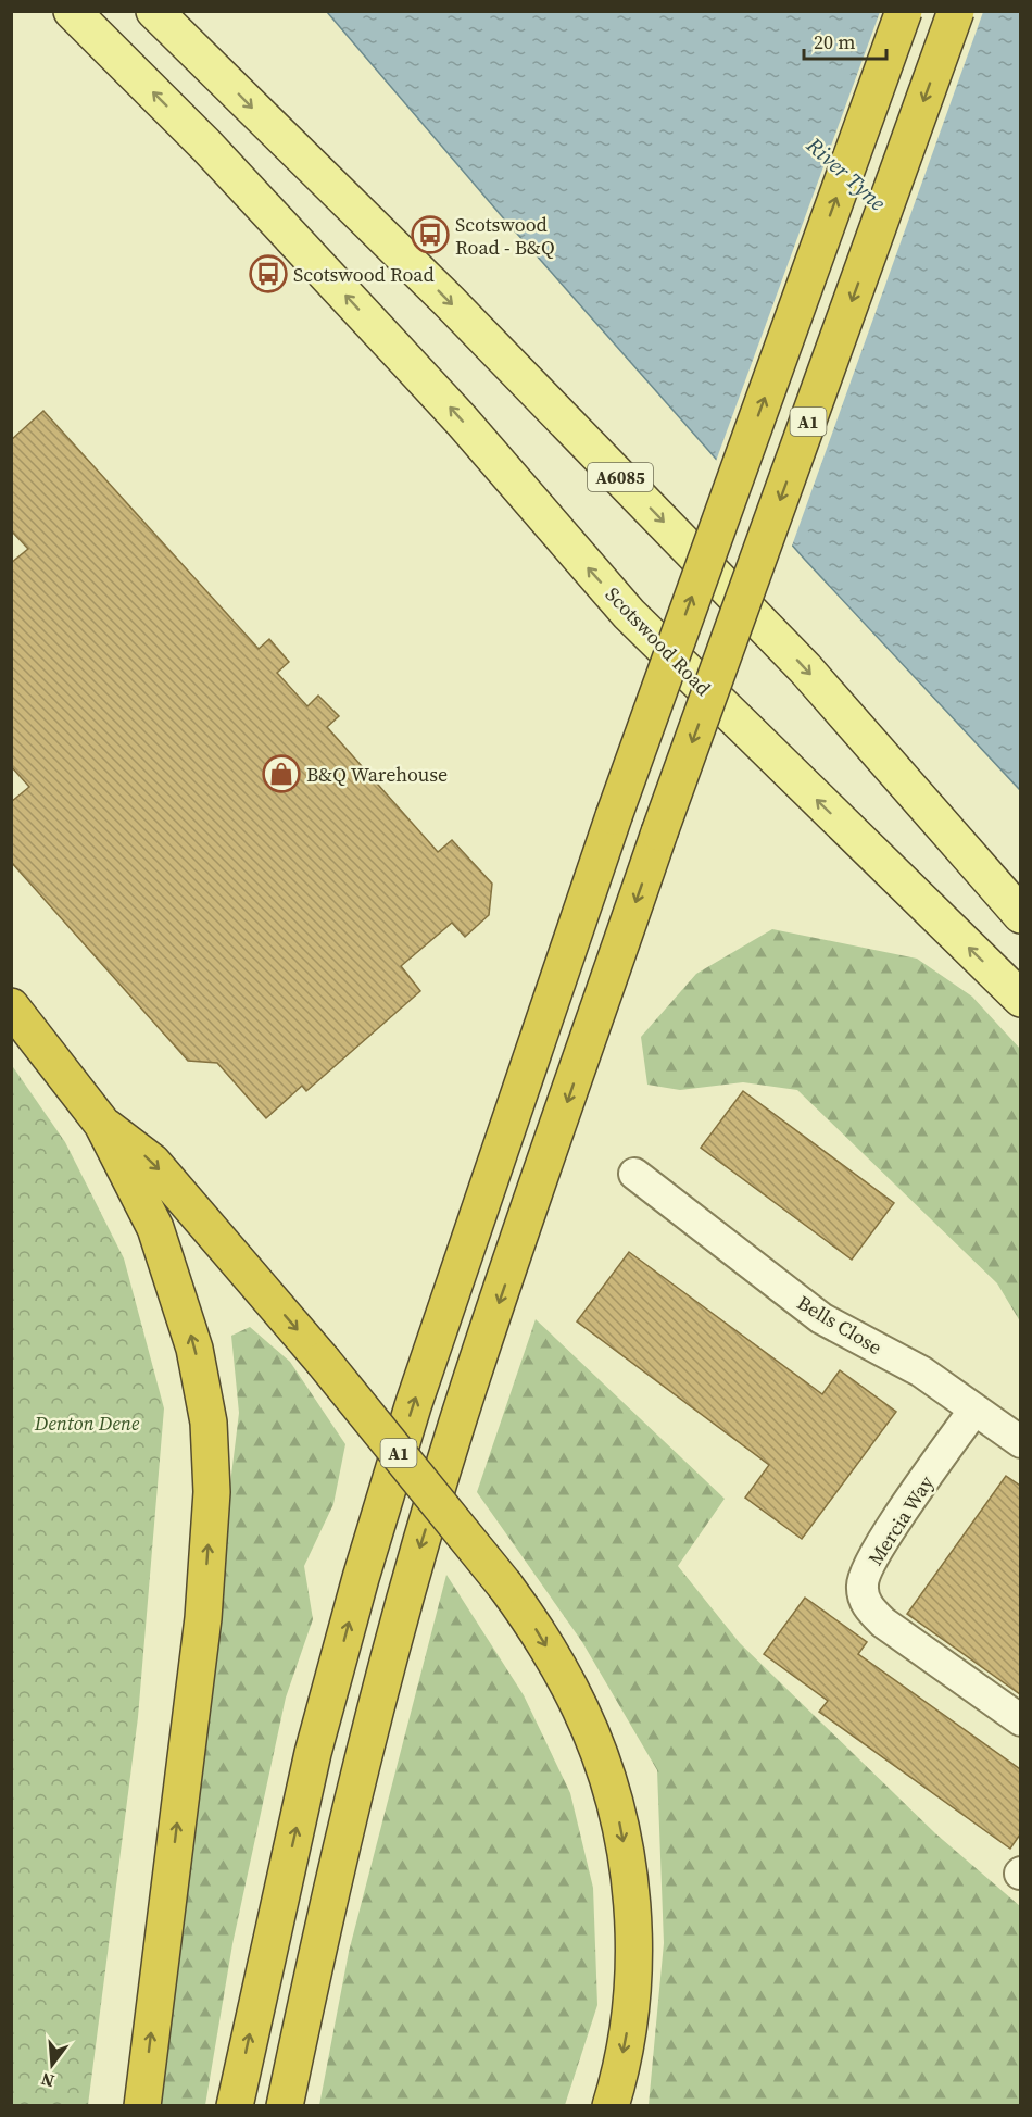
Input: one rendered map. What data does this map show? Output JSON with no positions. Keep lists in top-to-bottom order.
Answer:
{
  "streets": {
    "highway": ["A1"],
    "main road": ["A6085", "Scotswood Road"],
    "street": ["Bells Close", "Mercia Way"]
  },
  "crossings": [
    ["Bells Close", "Mercia Way"]
  ],
  "water": ["River Tyne"],
  "parks": ["Denton Dene"],
  "places": {
    "bus stop": ["Scotswood Road - B&Q", "Scotswood Road"],
    "shop": ["B&Q Warehouse"]
  },
  "scale_bar": "20 m",
  "north": "bottom"
}
